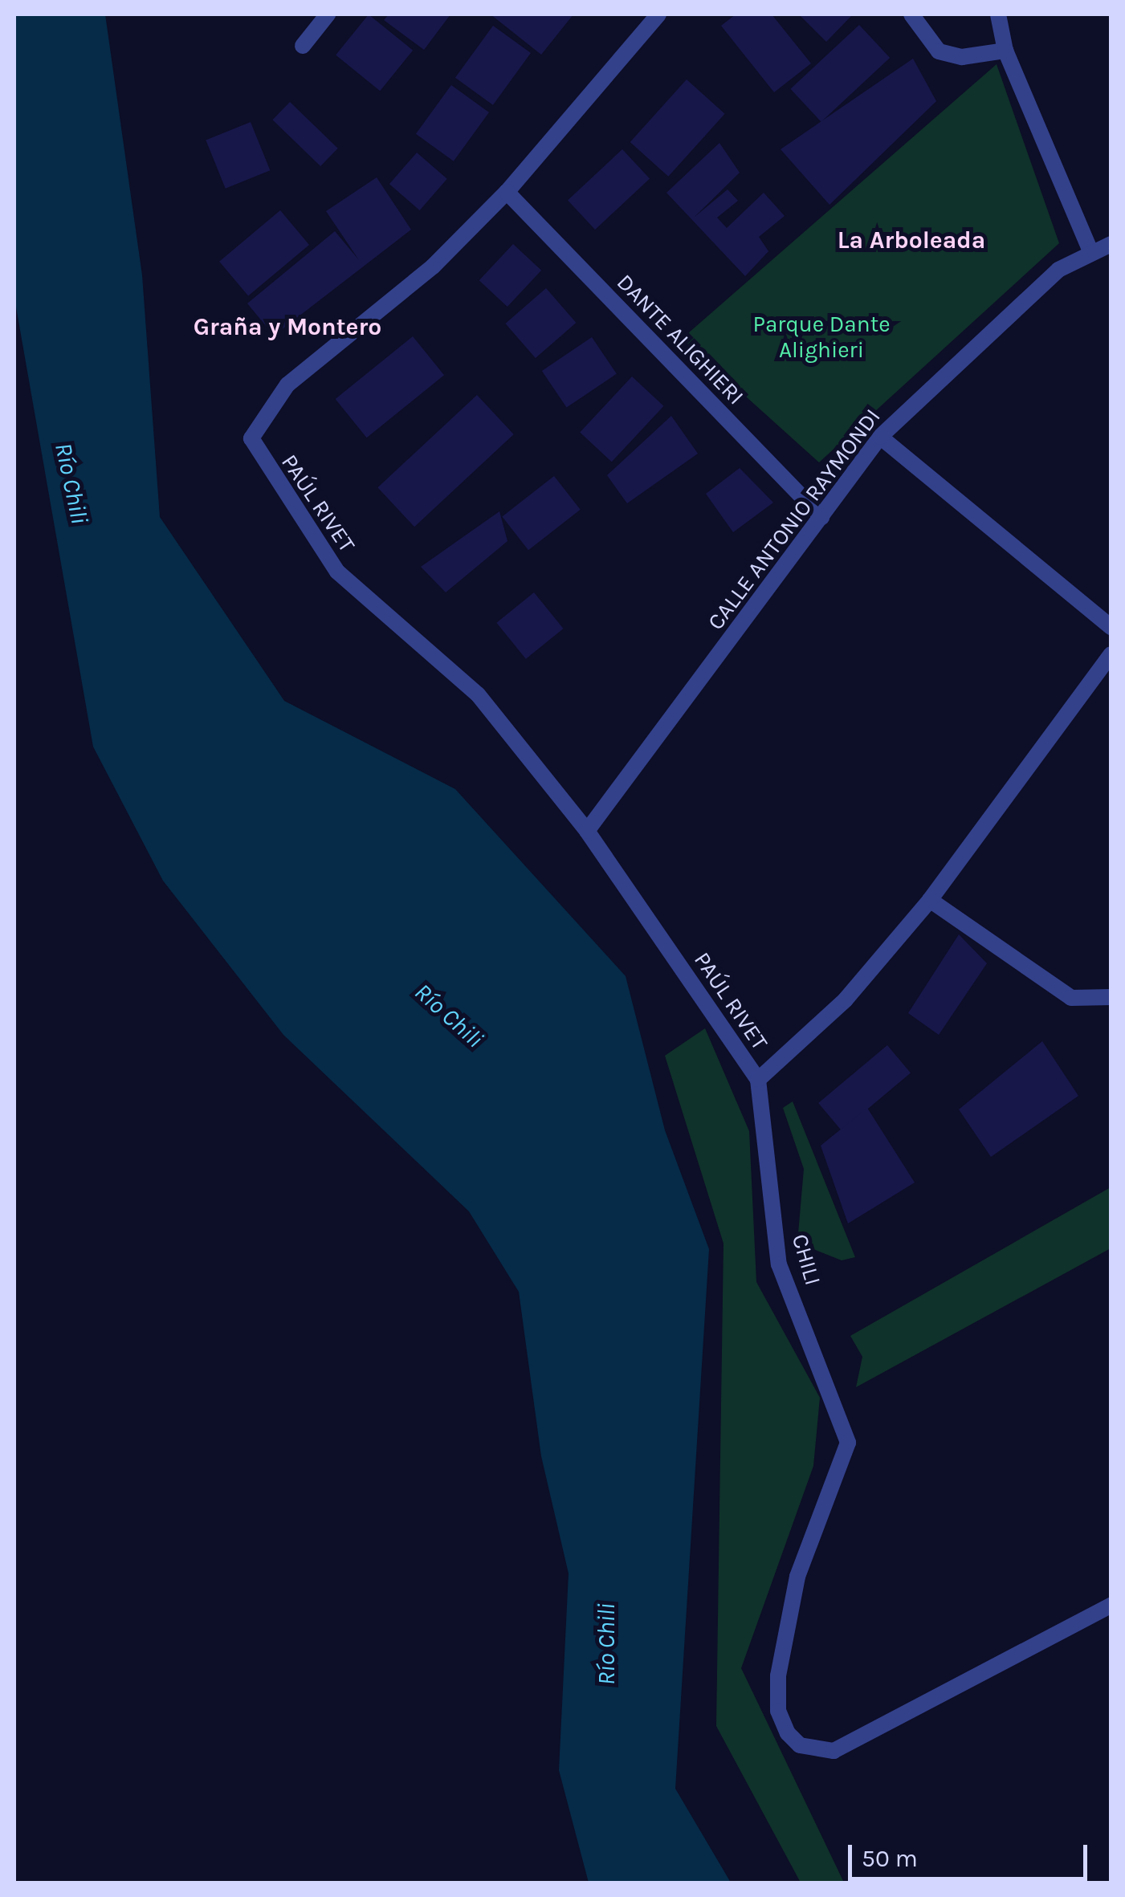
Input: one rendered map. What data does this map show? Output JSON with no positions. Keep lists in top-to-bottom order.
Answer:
{
  "streets": {
    "street": [
      "DANTE ALIGHIERI",
      "PAÚL RIVET",
      "CALLE ANTONIO RAYMONDI",
      "CHILI"
    ]
  },
  "crossings": [
    ["DANTE ALIGHIERI", "PAÚL RIVET"],
    ["DANTE ALIGHIERI", "CALLE ANTONIO RAYMONDI"],
    ["PAÚL RIVET", "CALLE ANTONIO RAYMONDI"],
    ["PAÚL RIVET", "CHILI"]
  ],
  "districts": ["La Arboleada", "Graña y Montero"],
  "water": ["Río Chili"],
  "parks": ["Parque Dante Alighieri"],
  "scale_bar": "50 m"
}
